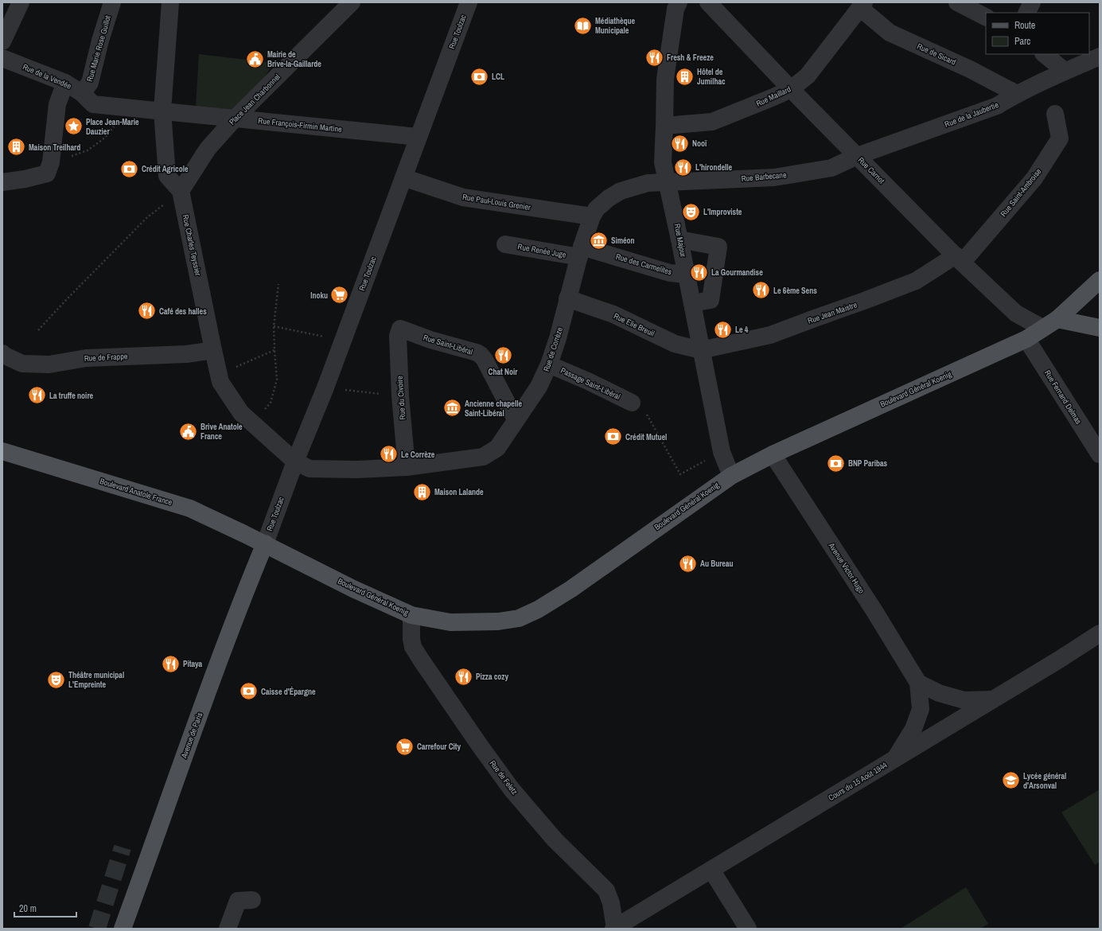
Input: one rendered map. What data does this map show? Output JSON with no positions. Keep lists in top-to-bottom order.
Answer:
{
  "streets": {
    "main road": ["Boulevard Général Koenig", "Boulevard Anatole France", "Avenue de Paris"],
    "street": [
      "Rue Toulzac",
      "Rue Marie Rose Guillot",
      "Rue de Sicard",
      "Rue de la Vendée",
      "Rue Maillard",
      "Place Jean Charbonnel",
      "Rue de la Jaubertie",
      "Rue François-Firmin Martine",
      "Rue Carnot",
      "Rue Barbecane",
      "Rue Saint-Ambroise",
      "Rue Paul-Louis Grenier",
      "Rue Majour",
      "Rue Charles Teyssier",
      "Rue Renée Juge",
      "Rue des Carmelites",
      "Rue Jean Maistre",
      "Rue Elie Breuil",
      "Rue Saint-Libéral",
      "Rue de Corrèze",
      "Rue de Frappe",
      "Passage Saint-Libéral",
      "Rue Fernand Delmas",
      "Rue du Civoire",
      "Avenue Victor Hugo",
      "Rue de Feletz",
      "Cours du 15 Août 1944"
    ]
  },
  "crossings": [
    ["Rue Toulzac", "Rue François-Firmin Martine"],
    ["Rue Toulzac", "Rue Paul-Louis Grenier"],
    ["Rue Toulzac", "Rue Charles Teyssier"],
    ["Rue Toulzac", "Rue de Corrèze"],
    ["Rue Toulzac", "Boulevard Général Koenig"],
    ["Rue Toulzac", "Boulevard Anatole France"],
    ["Rue Toulzac", "Avenue de Paris"],
    ["Rue Marie Rose Guillot", "Rue de la Vendée"],
    ["Rue de Sicard", "Rue Maillard"],
    ["Rue de Sicard", "Rue de la Jaubertie"],
    ["Rue de la Vendée", "Rue François-Firmin Martine"],
    ["Rue Maillard", "Rue Carnot"],
    ["Rue Maillard", "Rue Majour"],
    ["Place Jean Charbonnel", "Rue François-Firmin Martine"],
    ["Place Jean Charbonnel", "Rue Charles Teyssier"],
    ["Rue de la Jaubertie", "Rue Carnot"],
    ["Rue de la Jaubertie", "Rue Barbecane"],
    ["Rue Carnot", "Rue Barbecane"],
    ["Rue Carnot", "Rue Saint-Ambroise"],
    ["Rue Carnot", "Rue Jean Maistre"],
    ["Rue Carnot", "Boulevard Général Koenig"],
    ["Rue Barbecane", "Rue Majour"],
    ["Rue Barbecane", "Rue de Corrèze"],
    ["Rue Saint-Ambroise", "Rue Jean Maistre"],
    ["Rue Paul-Louis Grenier", "Rue de Corrèze"],
    ["Rue Majour", "Rue des Carmelites"],
    ["Rue Majour", "Rue Jean Maistre"],
    ["Rue Majour", "Rue Elie Breuil"],
    ["Rue Majour", "Rue de Corrèze"],
    ["Rue Majour", "Boulevard Général Koenig"],
    ["Rue Charles Teyssier", "Rue de Corrèze"],
    ["Rue Charles Teyssier", "Rue de Frappe"],
    ["Rue Renée Juge", "Rue des Carmelites"],
    ["Rue Renée Juge", "Rue de Corrèze"],
    ["Rue des Carmelites", "Rue de Corrèze"],
    ["Rue Jean Maistre", "Rue Elie Breuil"],
    ["Rue Elie Breuil", "Rue de Corrèze"],
    ["Rue Saint-Libéral", "Rue de Corrèze"],
    ["Rue Saint-Libéral", "Rue du Civoire"],
    ["Rue de Corrèze", "Passage Saint-Libéral"],
    ["Rue de Corrèze", "Rue du Civoire"],
    ["Boulevard Général Koenig", "Rue Fernand Delmas"],
    ["Boulevard Général Koenig", "Boulevard Anatole France"],
    ["Boulevard Général Koenig", "Avenue Victor Hugo"],
    ["Boulevard Général Koenig", "Avenue de Paris"],
    ["Boulevard Général Koenig", "Rue de Feletz"],
    ["Boulevard Anatole France", "Avenue de Paris"],
    ["Avenue Victor Hugo", "Cours du 15 Août 1944"],
    ["Rue de Feletz", "Cours du 15 Août 1944"]
  ],
  "places": {
    "library": ["Médiathèque Municipale"],
    "restaurant": [
      "Fresh & Freeze",
      "Nooï",
      "L'hirondelle",
      "La Gourmandise",
      "Le 6ème Sens",
      "Café des halles",
      "Le 4",
      "Chat Noir",
      "La truffe noire",
      "Le Corrèze",
      "Au Bureau",
      "Pitaya",
      "Pizza cozy"
    ],
    "public building": ["Mairie de Brive-la-Gaillarde", "Brive Anatole France"],
    "bank": [
      "LCL",
      "Crédit Agricole",
      "Crédit Mutuel",
      "BNP Paribas",
      "Caisse d'Épargne"
    ],
    "building": ["Hôtel de Jumilhac", "Maison Treilhard", "Maison Lalande"],
    "place": ["Place Jean-Marie Dauzier"],
    "theatre": ["L'Improviste", "Théâtre municipal L'Empreinte"],
    "museum": ["Siméon", "Ancienne chapelle Saint-Libéral"],
    "supermarket": ["Inoku", "Carrefour City"],
    "school or university": ["Lycée général d'Arsonval"]
  },
  "legend": ["Route", "Parc"],
  "scale_bar": "20 m"
}
